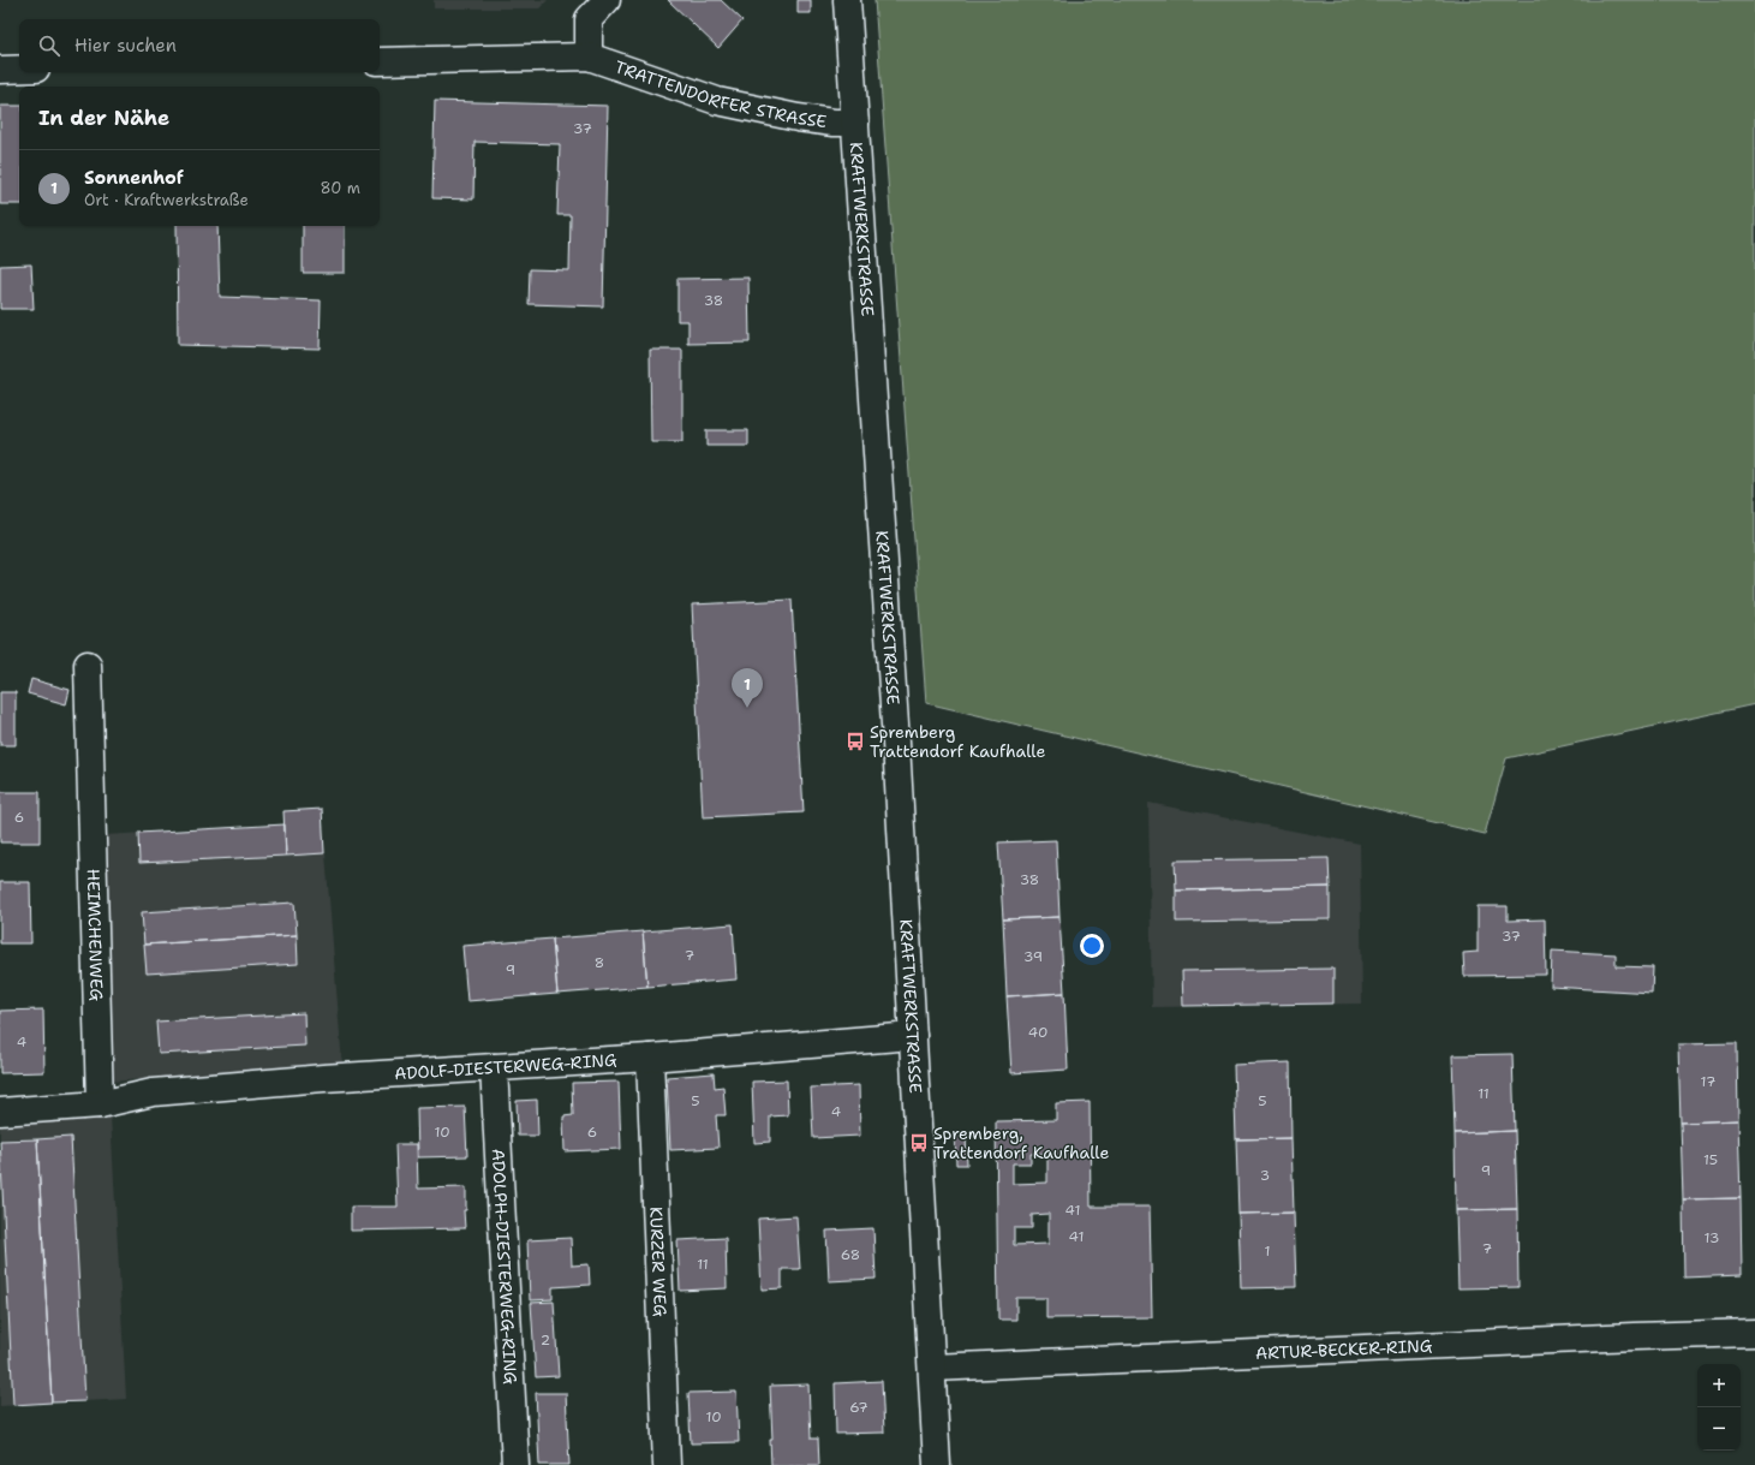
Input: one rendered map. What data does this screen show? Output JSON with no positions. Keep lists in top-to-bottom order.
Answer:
{
  "streets": {
    "street": [
      "TRATTENDORFER STRASSE",
      "KRAFTWERKSTRASSE",
      "HEIMCHENWEG",
      "ADOLF-DIESTERWEG-RING",
      "KURZER WEG",
      "ADOLPH-DIESTERWEG-RING",
      "ARTUR-BECKER-RING"
    ]
  },
  "crossings": [
    ["TRATTENDORFER STRASSE", "KRAFTWERKSTRASSE"],
    ["KRAFTWERKSTRASSE", "ADOLF-DIESTERWEG-RING"],
    ["KRAFTWERKSTRASSE", "ARTUR-BECKER-RING"],
    ["HEIMCHENWEG", "ADOLF-DIESTERWEG-RING"],
    ["ADOLF-DIESTERWEG-RING", "KURZER WEG"],
    ["ADOLF-DIESTERWEG-RING", "ADOLPH-DIESTERWEG-RING"]
  ],
  "places": {
    "bus stop": ["Spremberg Trattendorf Kaufhalle", "Spremberg, Trattendorf Kaufhalle"]
  },
  "house_numbers": [
    "37",
    "38",
    "6",
    "38",
    "37",
    "7",
    "39",
    "8",
    "9",
    "40",
    "4",
    "17",
    "11",
    "5",
    "5",
    "4",
    "10",
    "6",
    "15",
    "9",
    "3",
    "41",
    "41",
    "13",
    "7",
    "1",
    "68",
    "11",
    "2",
    "67",
    "10"
  ],
  "page": {
    "search": "Hier suchen",
    "heading": "In der Nähe",
    "list": [
      {
        "mark": "1",
        "name": "Sonnenhof",
        "note": "Ort · Kraftwerkstraße",
        "value": "80 m"
      }
    ],
    "pins": "1",
    "map_buttons": ["+", "−"]
  }
}
